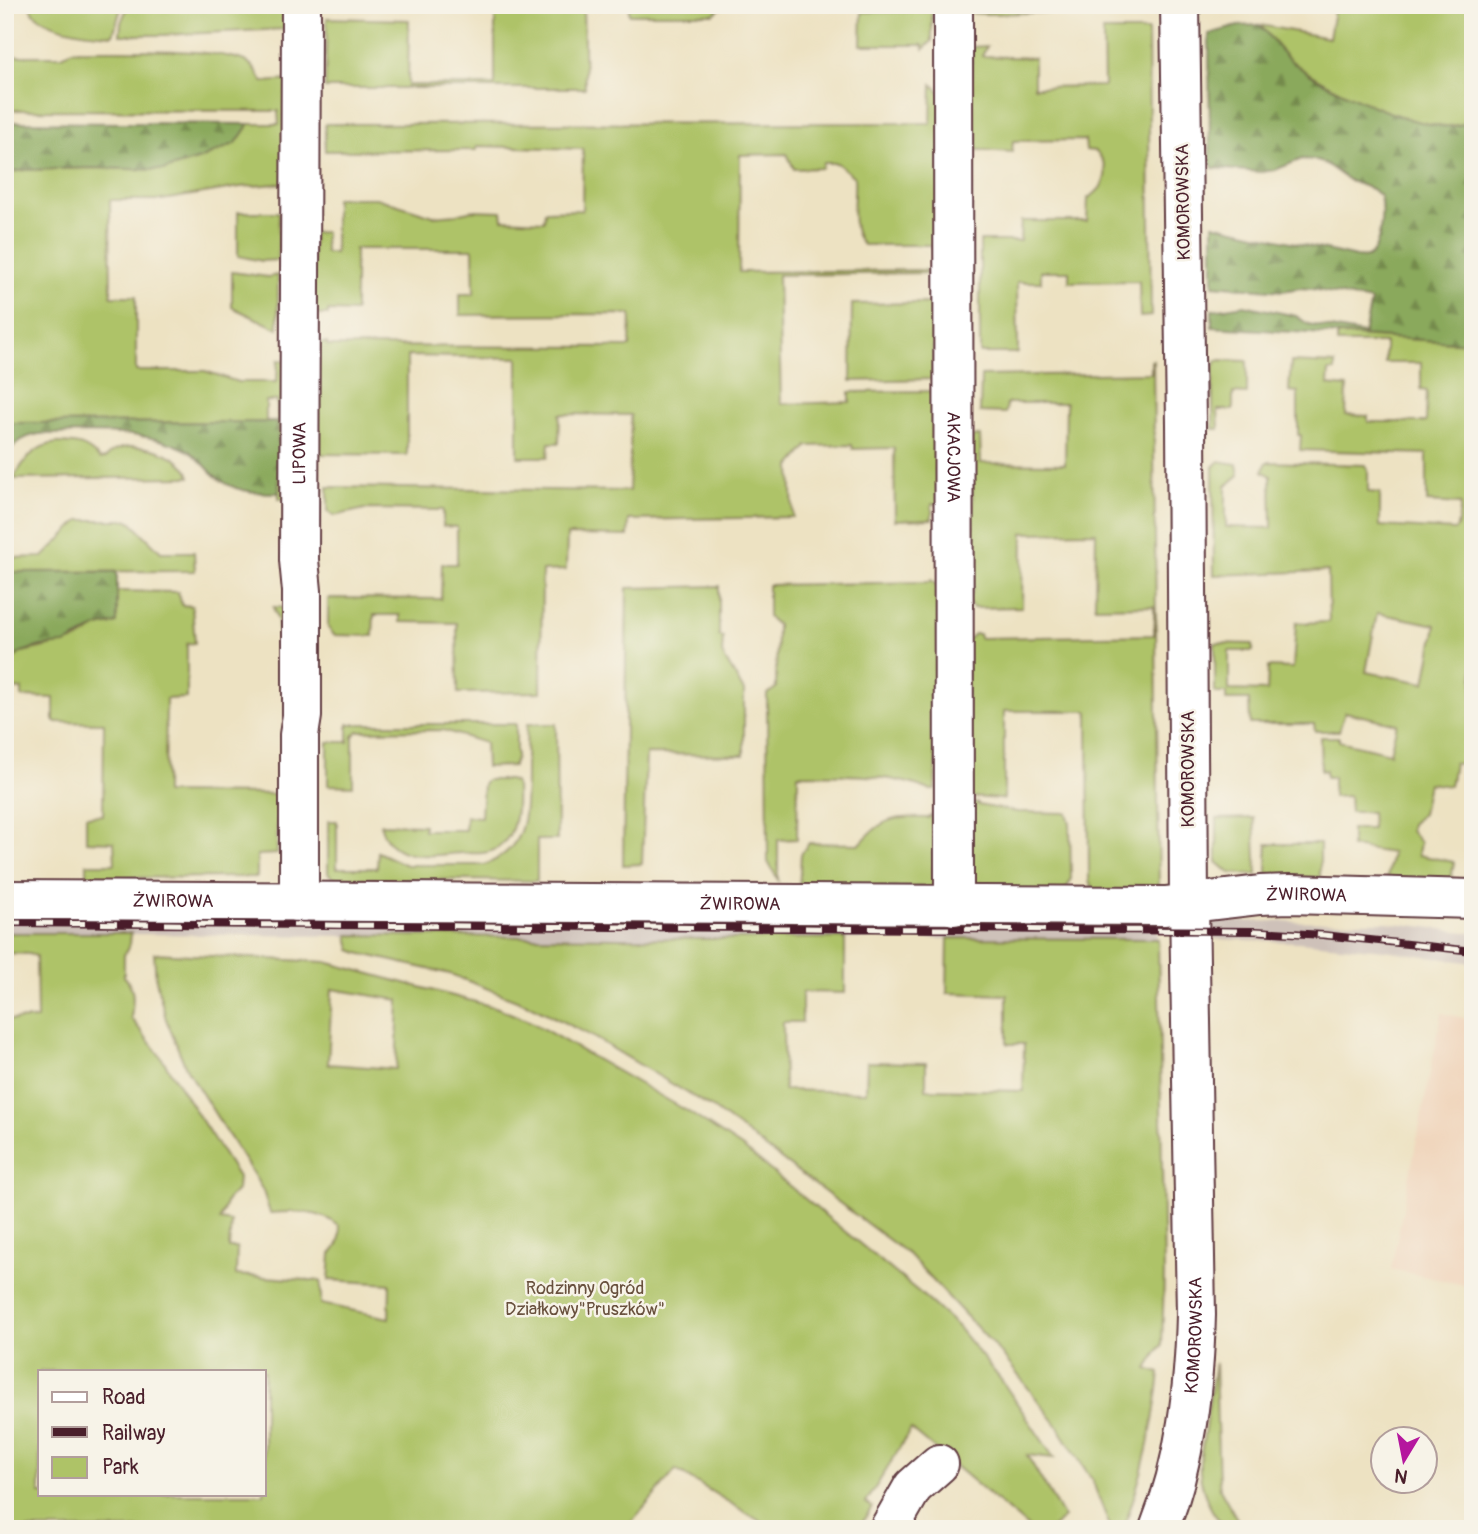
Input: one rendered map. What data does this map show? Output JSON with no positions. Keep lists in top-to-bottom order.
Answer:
{
  "streets": {
    "street": [
      "KOMOROWSKA",
      "LIPOWA",
      "AKACJOWA",
      "ŻWIROWA"
    ]
  },
  "crossings": [
    ["KOMOROWSKA", "ŻWIROWA"],
    ["LIPOWA", "ŻWIROWA"],
    ["AKACJOWA", "ŻWIROWA"]
  ],
  "parks": ["Rodzinny Ogród Działkowy\"Pruszków\""],
  "legend": ["Road", "Railway", "Park"],
  "north": "bottom"
}
